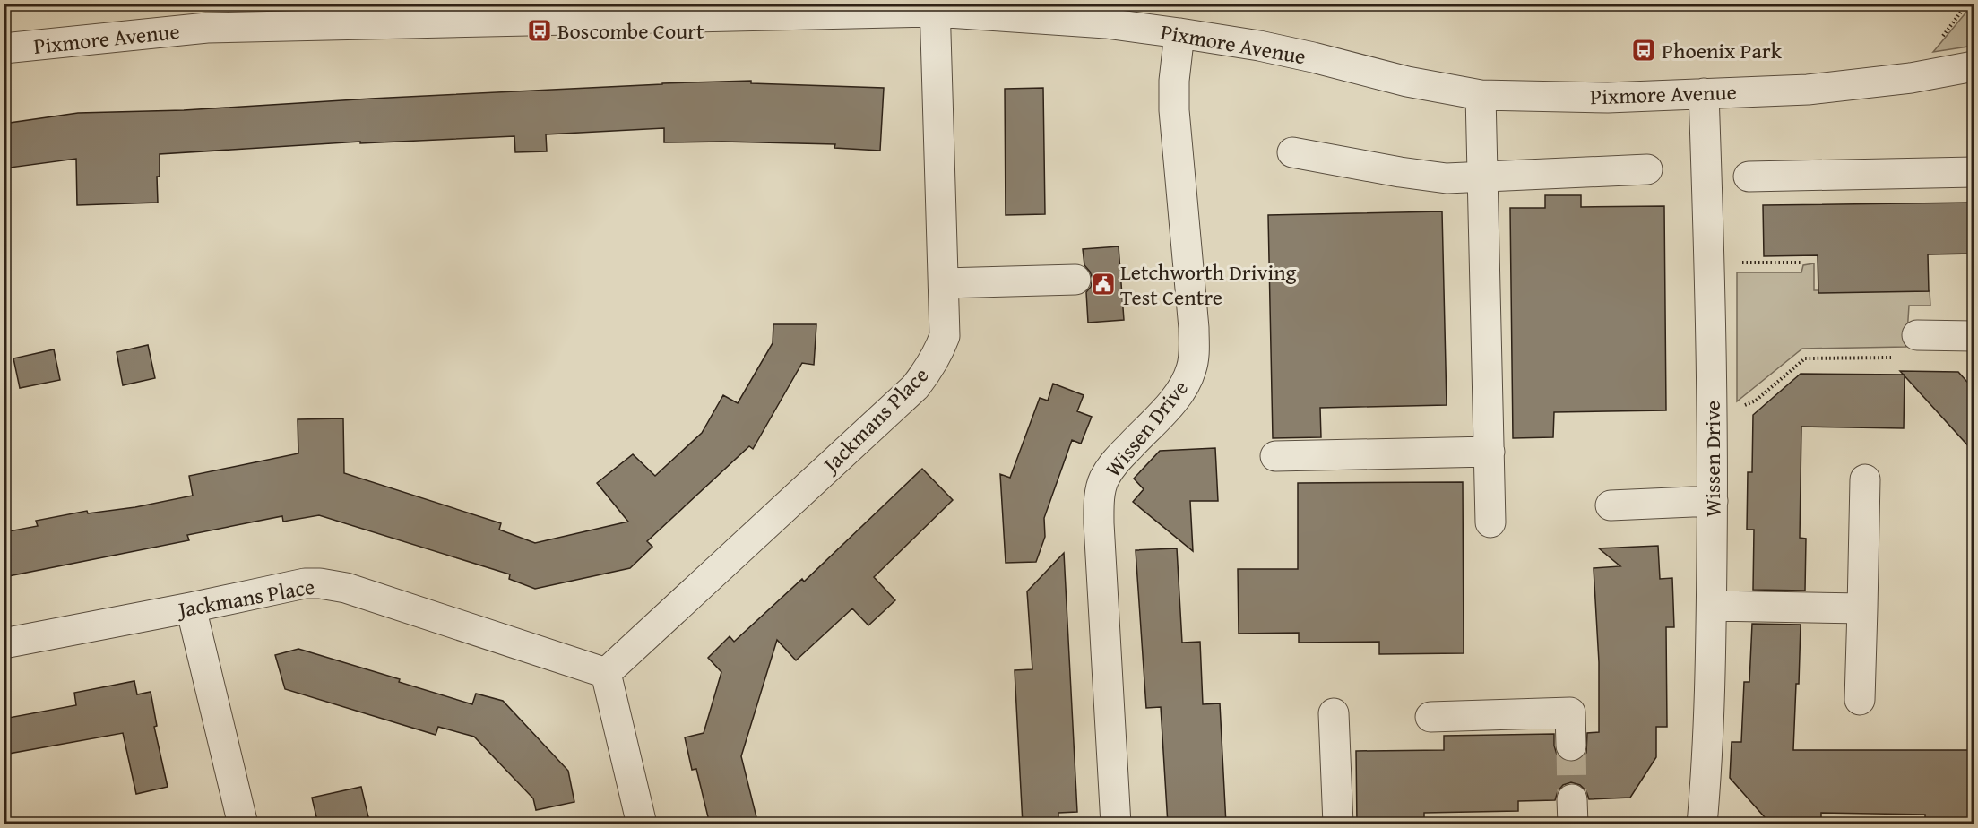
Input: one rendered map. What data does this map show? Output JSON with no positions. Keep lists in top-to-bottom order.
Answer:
{
  "streets": {
    "street": ["Pixmore Avenue", "Jackmans Place", "Wissen Drive"]
  },
  "crossings": [
    ["Pixmore Avenue", "Jackmans Place"],
    ["Pixmore Avenue", "Wissen Drive"]
  ],
  "places": {
    "bus stop": ["Boscombe Court", "Phoenix Park"],
    "public building": ["Letchworth Driving Test Centre"]
  }
}
